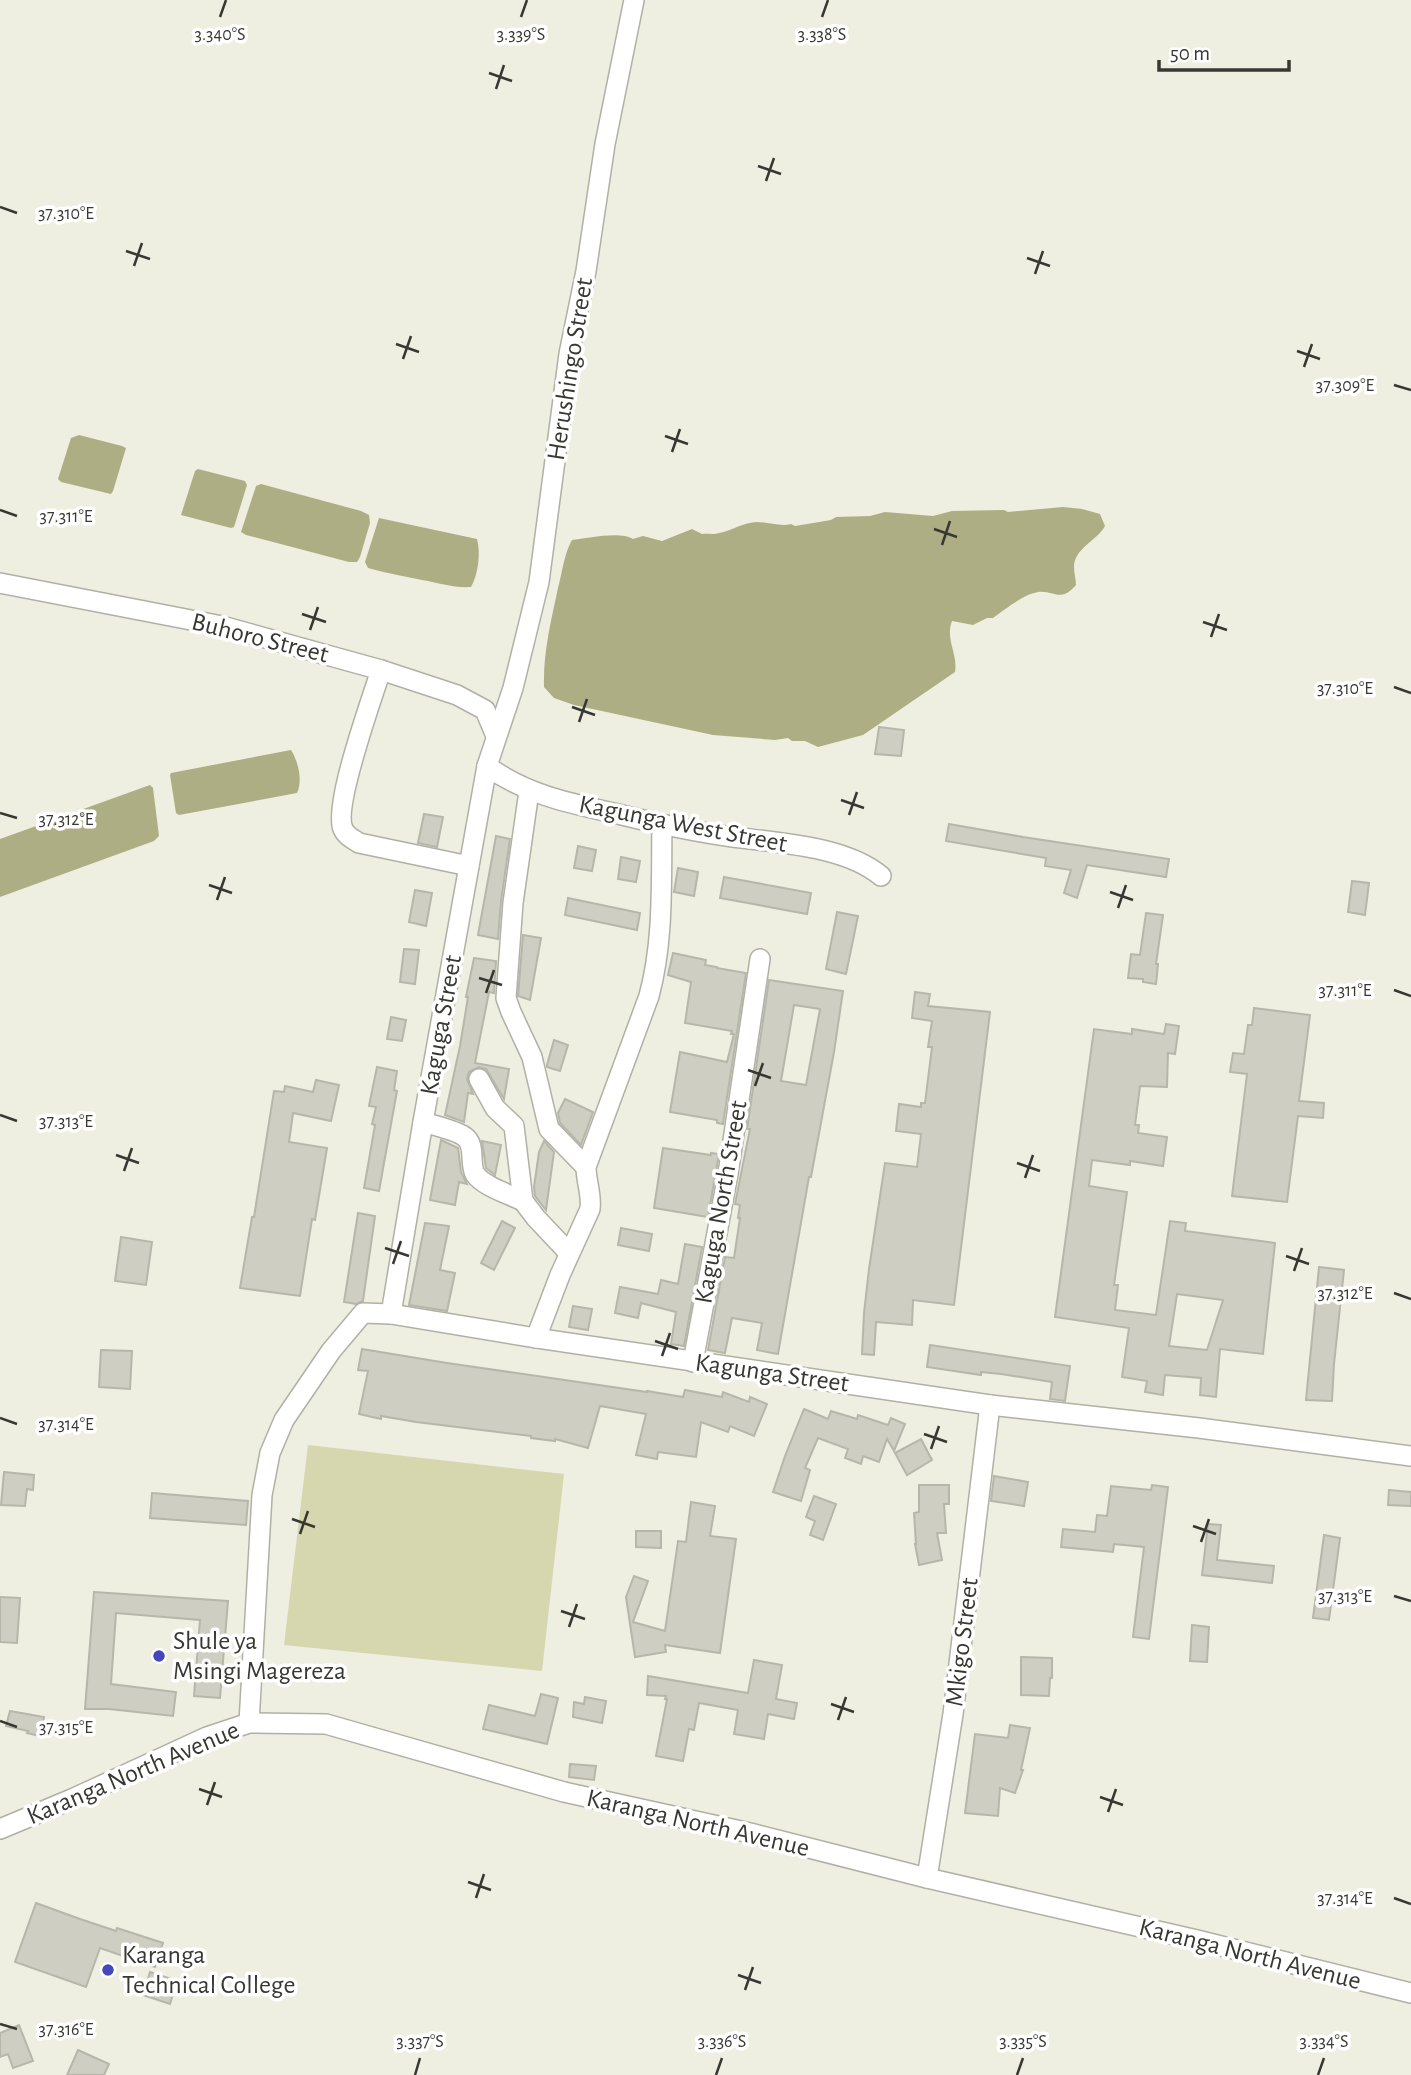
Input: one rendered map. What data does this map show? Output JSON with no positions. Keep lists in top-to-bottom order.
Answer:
{
  "streets": {
    "street": [
      "Herushingo Street",
      "Buhoro Street",
      "Kagunga West Street",
      "Kaguga Street",
      "Kaguga North Street",
      "Kagunga Street",
      "Mkigo Street",
      "Karanga North Avenue"
    ]
  },
  "crossings": [
    ["Herushingo Street", "Buhoro Street"],
    ["Herushingo Street", "Kaguga Street"],
    ["Buhoro Street", "Kaguga Street"],
    ["Kagunga West Street", "Kaguga Street"],
    ["Kaguga Street", "Kagunga Street"],
    ["Kaguga North Street", "Kagunga Street"],
    ["Kagunga Street", "Mkigo Street"],
    ["Kagunga Street", "Karanga North Avenue"],
    ["Mkigo Street", "Karanga North Avenue"]
  ],
  "places": ["Shule ya Msingi Magereza", "Karanga Technical College"],
  "scale_bar": "50 m",
  "coordinates": [
    "3.340°S",
    "3.339°S",
    "3.338°S",
    "37.310°E",
    "37.309°E",
    "37.311°E",
    "37.312°E",
    "37.313°E",
    "37.314°E",
    "37.315°E",
    "37.316°E",
    "3.337°S",
    "3.336°S",
    "3.335°S",
    "3.334°S"
  ]
}
